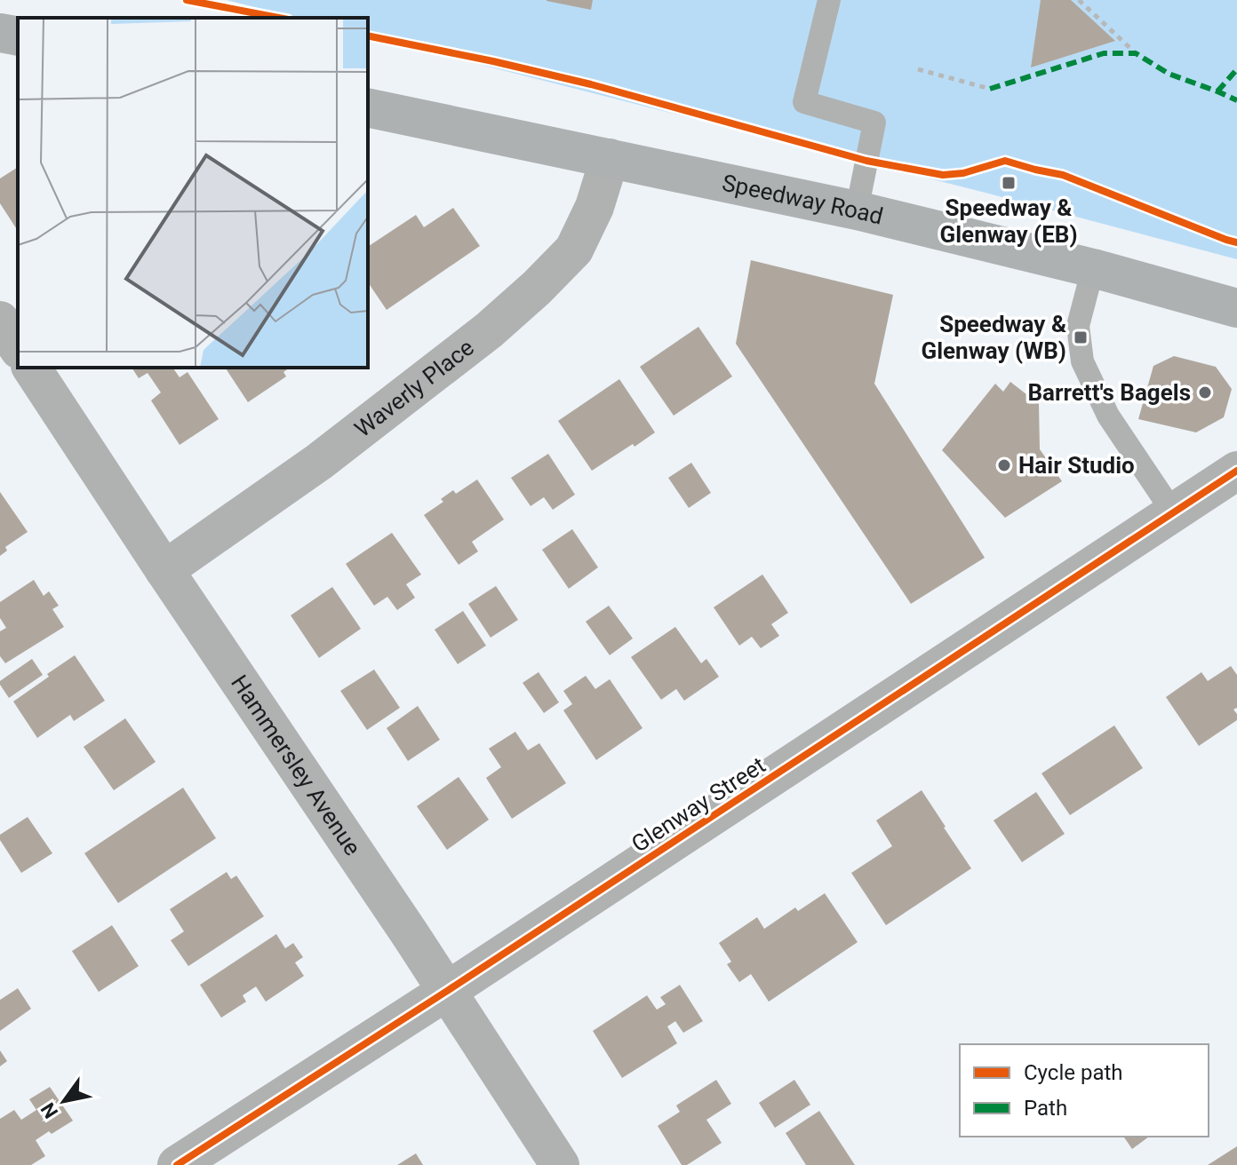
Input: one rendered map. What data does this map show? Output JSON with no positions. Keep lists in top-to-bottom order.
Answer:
{
  "streets": {
    "main road": ["Speedway Road"],
    "street": ["Waverly Place", "Hammersley Avenue", "Glenway Street"]
  },
  "crossings": [
    ["Speedway Road", "Waverly Place"],
    ["Waverly Place", "Hammersley Avenue"],
    ["Hammersley Avenue", "Glenway Street"]
  ],
  "places": {
    "transit": ["Speedway & Glenway (EB)", "Speedway & Glenway (WB)"],
    "other": ["Barrett's Bagels", "Hair Studio"]
  },
  "legend": ["Cycle path", "Path"],
  "north": "bottom left"
}
